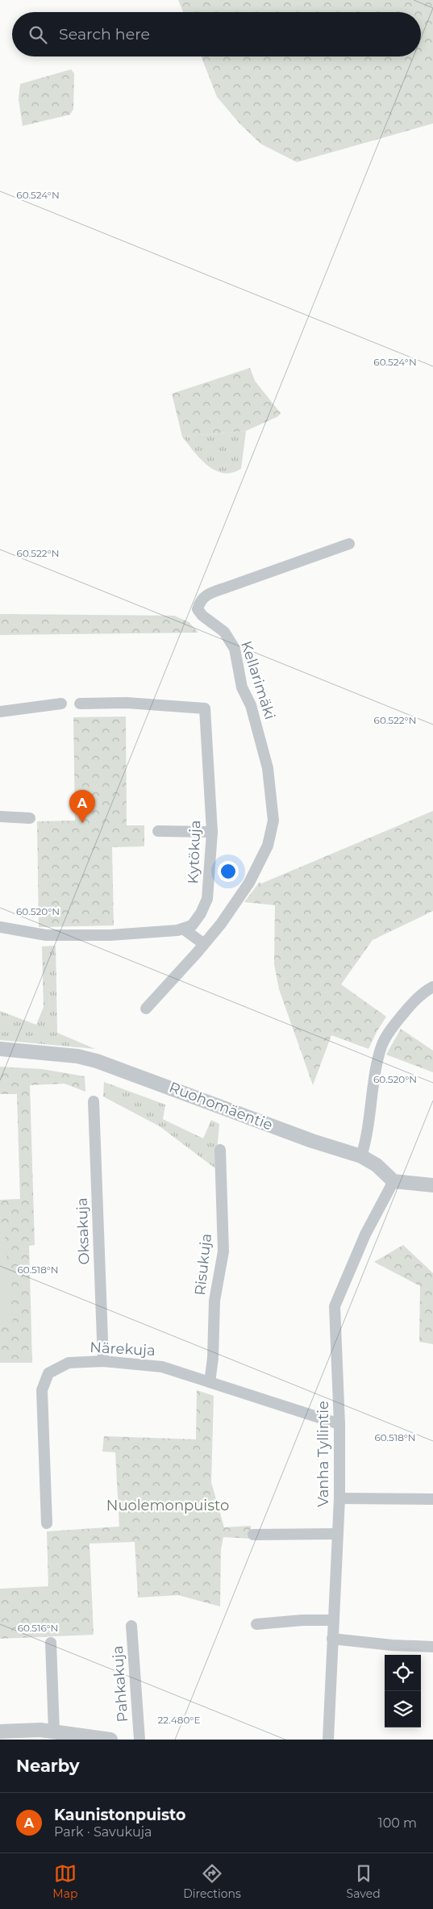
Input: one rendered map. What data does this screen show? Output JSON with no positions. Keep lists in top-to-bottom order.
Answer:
{
  "streets": {
    "street": [
      "Kellarimäki",
      "Kytökuja",
      "Ruohomäentie",
      "Oksakuja",
      "Risukuja",
      "Närekuja",
      "Vanha Tyllintie",
      "Pahkakuja"
    ]
  },
  "crossings": [
    ["Ruohomäentie", "Vanha Tyllintie"],
    ["Oksakuja", "Närekuja"],
    ["Risukuja", "Närekuja"],
    ["Närekuja", "Vanha Tyllintie"]
  ],
  "parks": ["Nuolemonpuisto"],
  "page": {
    "search": "Search here",
    "pins": "A",
    "heading": "Nearby",
    "list": [
      {
        "mark": "A",
        "name": "Kaunistonpuisto",
        "note": "Park · Savukuja",
        "value": "100 m"
      }
    ],
    "nav": ["Map", "Directions", "Saved"]
  },
  "coordinates": [
    "60.524°N",
    "60.522°N",
    "60.520°N",
    "60.518°N",
    "60.516°N",
    "22.480°E"
  ]
}
